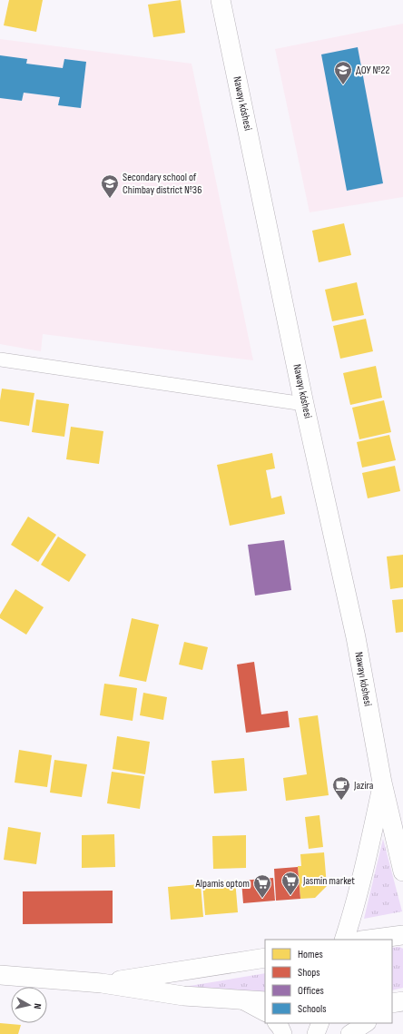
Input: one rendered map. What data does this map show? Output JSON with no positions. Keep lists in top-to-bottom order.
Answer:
{
  "streets": {
    "main road": ["Nawayı kóshesi"]
  },
  "places": {
    "school or university": ["ДОУ №22", "Secondary school of Chimbay district №36"],
    "cafe": ["Jazira"],
    "supermarket": ["Jasmin market", "Alpamis optom"]
  },
  "legend": [
    "Homes",
    "Shops",
    "Offices",
    "Schools"
  ],
  "north": "right"
}
